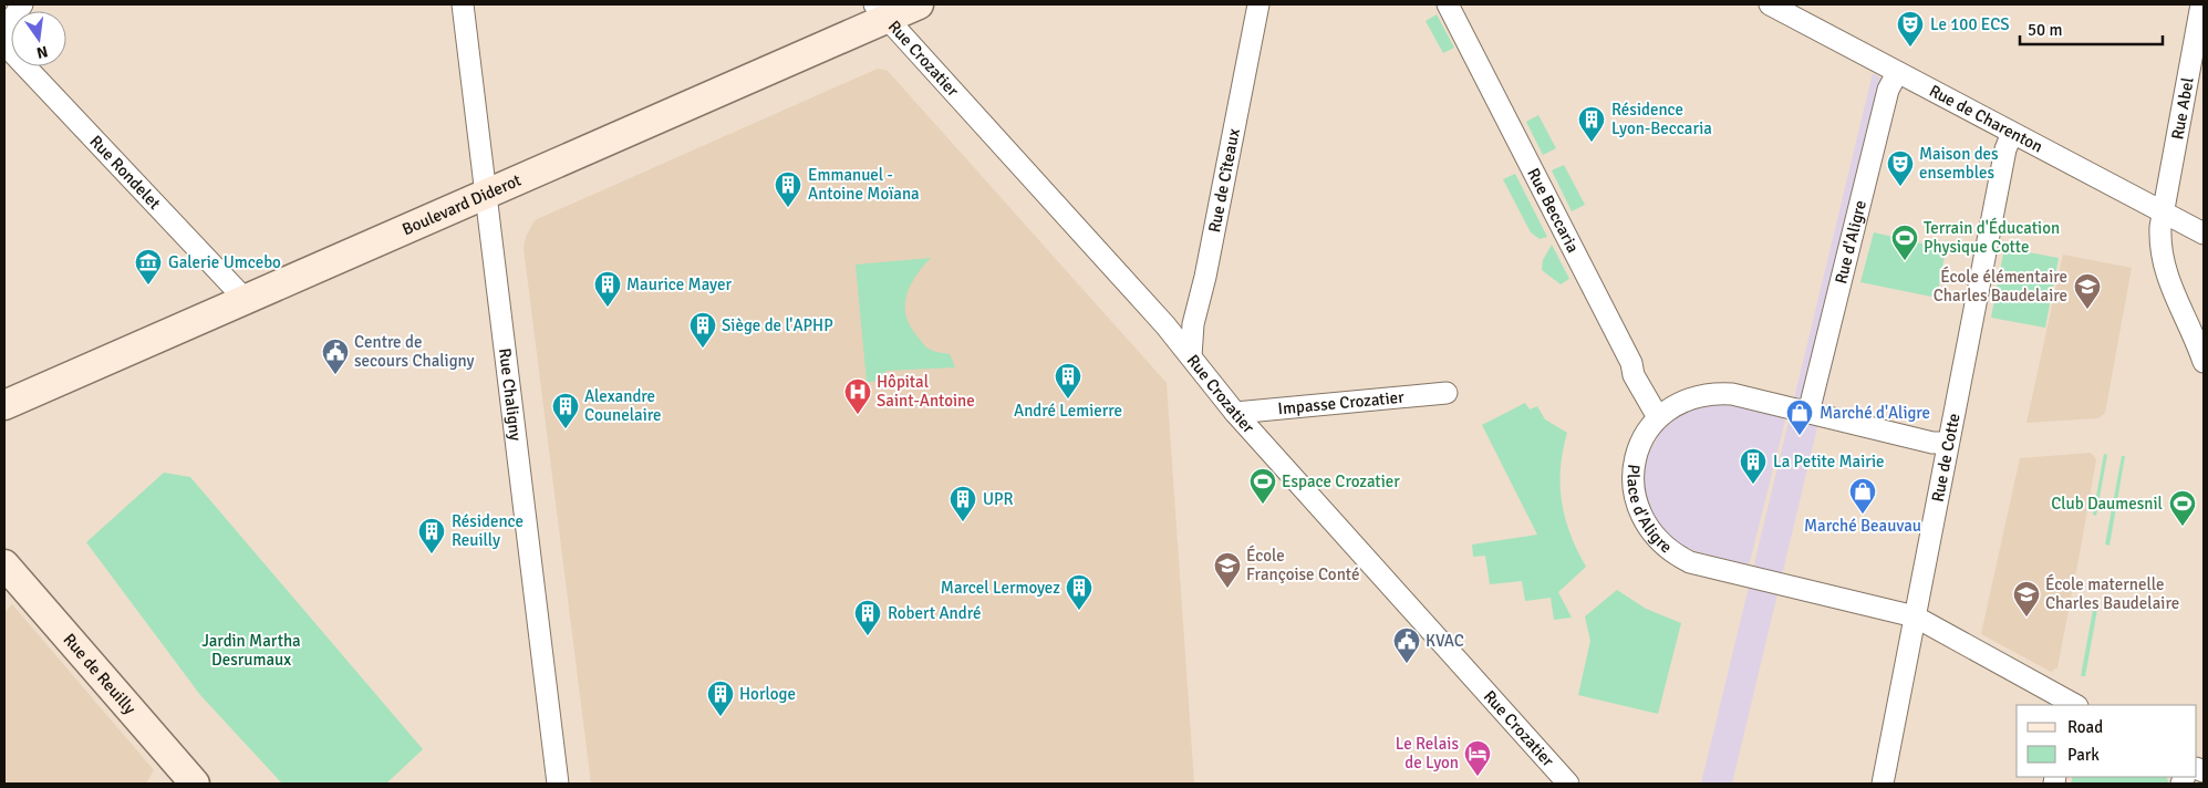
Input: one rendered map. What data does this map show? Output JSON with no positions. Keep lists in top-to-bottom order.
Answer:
{
  "streets": {
    "main road": ["Boulevard Diderot", "Rue de Reuilly"],
    "street": [
      "Rue Crozatier",
      "Rue Abel",
      "Rue de Charenton",
      "Rue Rondelet",
      "Rue de Cîteaux",
      "Rue Beccaria",
      "Rue d'Aligre",
      "Rue Chaligny",
      "Impasse Crozatier",
      "Rue de Cotte",
      "Place d'Aligre"
    ]
  },
  "crossings": [
    ["Rue Crozatier", "Rue de Cîteaux"],
    ["Rue Crozatier", "Boulevard Diderot"],
    ["Rue Crozatier", "Impasse Crozatier"],
    ["Rue Abel", "Rue de Charenton"],
    ["Rue de Charenton", "Rue d'Aligre"],
    ["Rue de Charenton", "Rue de Cotte"],
    ["Rue Rondelet", "Boulevard Diderot"],
    ["Boulevard Diderot", "Rue Chaligny"],
    ["Rue Beccaria", "Place d'Aligre"],
    ["Rue d'Aligre", "Place d'Aligre"],
    ["Rue de Cotte", "Place d'Aligre"]
  ],
  "parks": ["Jardin Martha Desrumaux"],
  "places": {
    "theatre": ["Le 100 ECS", "Maison des ensembles"],
    "building": [
      "Résidence Lyon-Beccaria",
      "Emmanuel - Antoine Moïana",
      "Maurice Mayer",
      "Siège de l'APHP",
      "André Lemierre",
      "Alexandre Counelaire",
      "La Petite Mairie",
      "UPR",
      "Résidence Reuilly",
      "Marcel Lermoyez",
      "Robert André",
      "Horloge"
    ],
    "sports": ["Terrain d'Éducation Physique Cotte", "Espace Crozatier", "Club Daumesnil"],
    "museum": ["Galerie Umcebo"],
    "school or university": ["École élémentaire Charles Baudelaire", "École Françoise Conté", "École maternelle Charles Baudelaire"],
    "public building": ["Centre de secours Chaligny", "KVAC"],
    "hospital": ["Hôpital Saint-Antoine"],
    "shop": ["Marché d'Aligre", "Marché Beauvau"],
    "hotel": ["Le Relais de Lyon"]
  },
  "legend": ["Road", "Park"],
  "scale_bar": "50 m",
  "north": "bottom"
}
